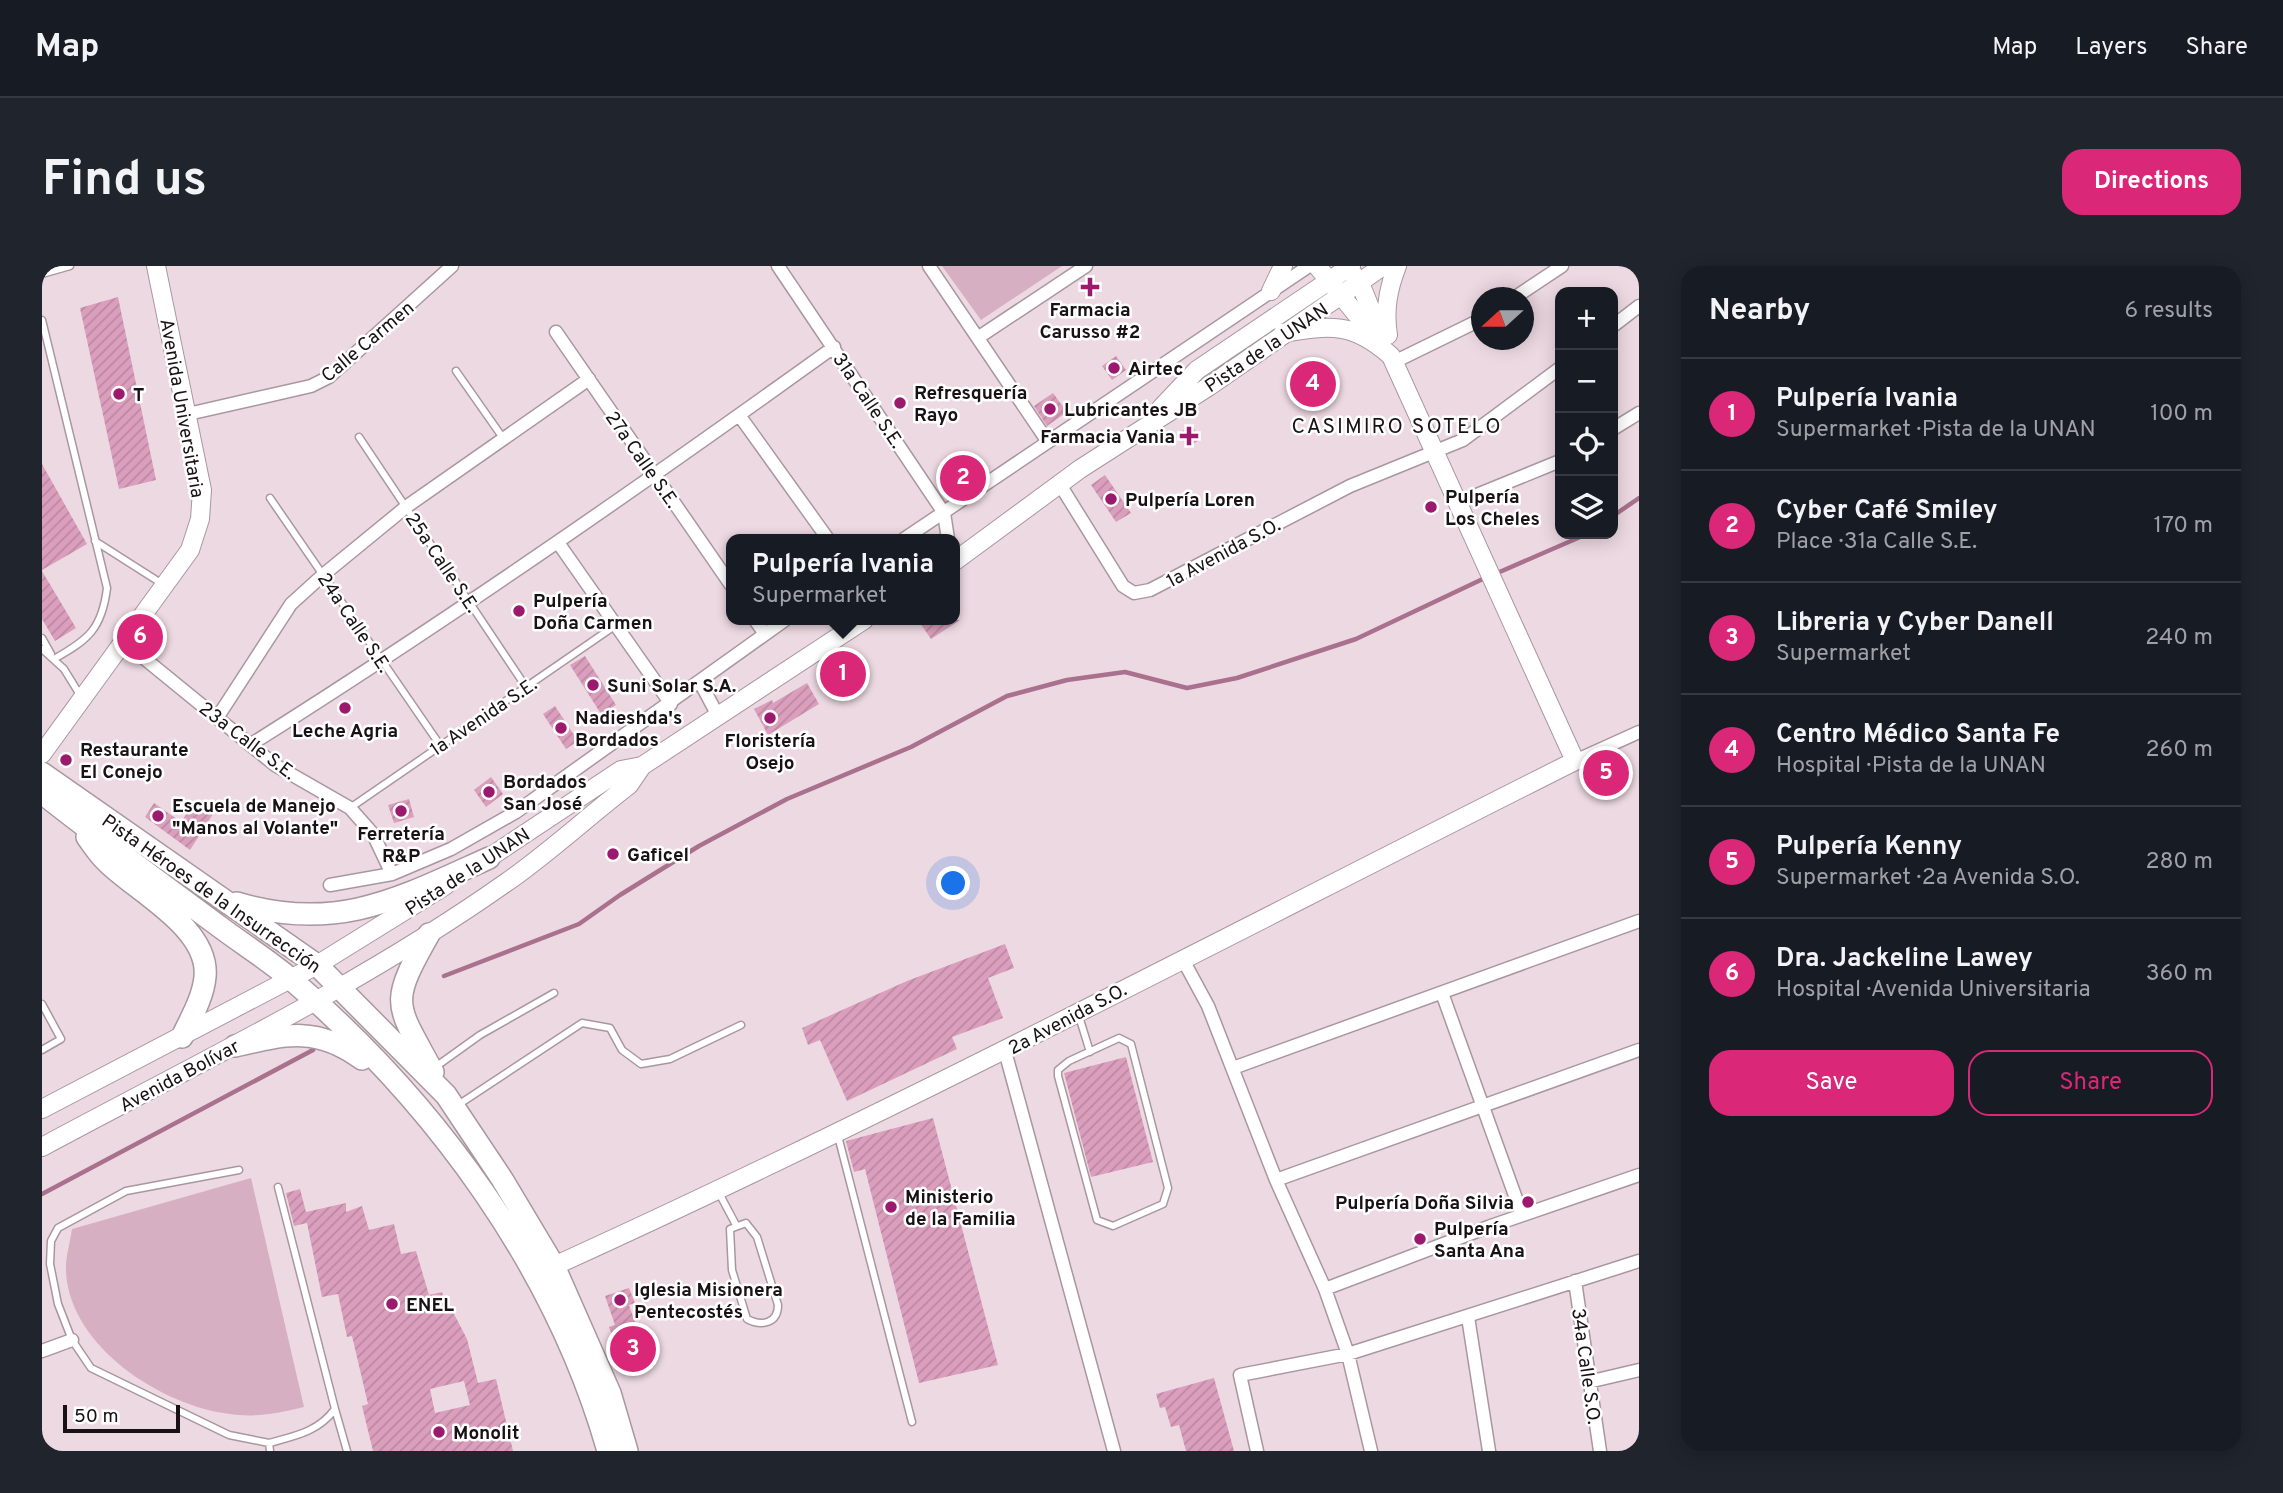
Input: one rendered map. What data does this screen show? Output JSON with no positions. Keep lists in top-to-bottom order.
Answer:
{
  "streets": {
    "main road": [
      "Pista de la UNAN",
      "Avenida Universitaria",
      "Pista Héroes de la Insurrección",
      "2a Avenida S.O.",
      "Avenida Bolívar"
    ],
    "street": [
      "Calle Carmen",
      "31a Calle S.E.",
      "27a Calle S.E.",
      "1a Avenida S.O.",
      "23a Calle S.E.",
      "34a Calle S.O."
    ],
    "lane": ["25a Calle S.E.", "24a Calle S.E.", "1a Avenida S.E."]
  },
  "crossings": [
    ["Calle Carmen", "Avenida Universitaria"],
    ["Pista de la UNAN", "1a Avenida S.O."],
    ["Pista de la UNAN", "Pista Héroes de la Insurrección"],
    ["Pista de la UNAN", "Avenida Bolívar"],
    ["Avenida Universitaria", "23a Calle S.E."],
    ["25a Calle S.E.", "1a Avenida S.E."],
    ["24a Calle S.E.", "1a Avenida S.E."],
    ["1a Avenida S.E.", "23a Calle S.E."],
    ["Pista Héroes de la Insurrección", "2a Avenida S.O."],
    ["Pista Héroes de la Insurrección", "Avenida Bolívar"]
  ],
  "districts": ["CASIMIRO SOTELO"],
  "places": {
    "health": ["Farmacia Carusso #2", "Farmacia Vania"],
    "other": [
      "Airtec",
      "T",
      "Refresquería Rayo",
      "Lubricantes JB",
      "Pulpería Loren",
      "Pulpería Los Cheles",
      "Pulpería Doña Carmen",
      "Suni Solar S.A.",
      "Leche Agria",
      "Floristería Osejo",
      "Nadieshda's Bordados",
      "Restaurante El Conejo",
      "Bordados San José",
      "Ferretería R&P",
      "Escuela de Manejo \"Manos al Volante\"",
      "Gaficel",
      "Pulpería Doña Silvia",
      "Ministerio de la Familia",
      "Pulpería Santa Ana",
      "Iglesia Misionera Pentecostés",
      "ENEL",
      "Monolit"
    ]
  },
  "scale_bar": "50 m",
  "north": "left",
  "page": {
    "header": "Map",
    "nav": ["Map", "Layers", "Share"],
    "buttons": [
      "Directions",
      ["Save", "Share"]
    ],
    "title": "Find us",
    "heading": ["Nearby", "6 results"],
    "map_buttons": ["+", "−"],
    "pins": [
      "4",
      "2",
      "6",
      "1",
      "5",
      "3"
    ],
    "list": [
      {
        "mark": "1",
        "name": "Pulpería Ivania",
        "note": "Supermarket · Pista de la UNAN",
        "value": "100 m"
      },
      {
        "mark": "2",
        "name": "Cyber Café Smiley",
        "note": "Place · 31a Calle S.E.",
        "value": "170 m"
      },
      {
        "mark": "3",
        "name": "Libreria y Cyber Danell",
        "note": "Supermarket",
        "value": "240 m"
      },
      {
        "mark": "4",
        "name": "Centro Médico Santa Fe",
        "note": "Hospital · Pista de la UNAN",
        "value": "260 m"
      },
      {
        "mark": "5",
        "name": "Pulpería Kenny",
        "note": "Supermarket · 2a Avenida S.O.",
        "value": "280 m"
      },
      {
        "mark": "6",
        "name": "Dra. Jackeline Lawey",
        "note": "Hospital · Avenida Universitaria",
        "value": "360 m"
      }
    ],
    "popup": ["Pulpería Ivania", "Supermarket"],
    "scale": "50 m"
  }
}
